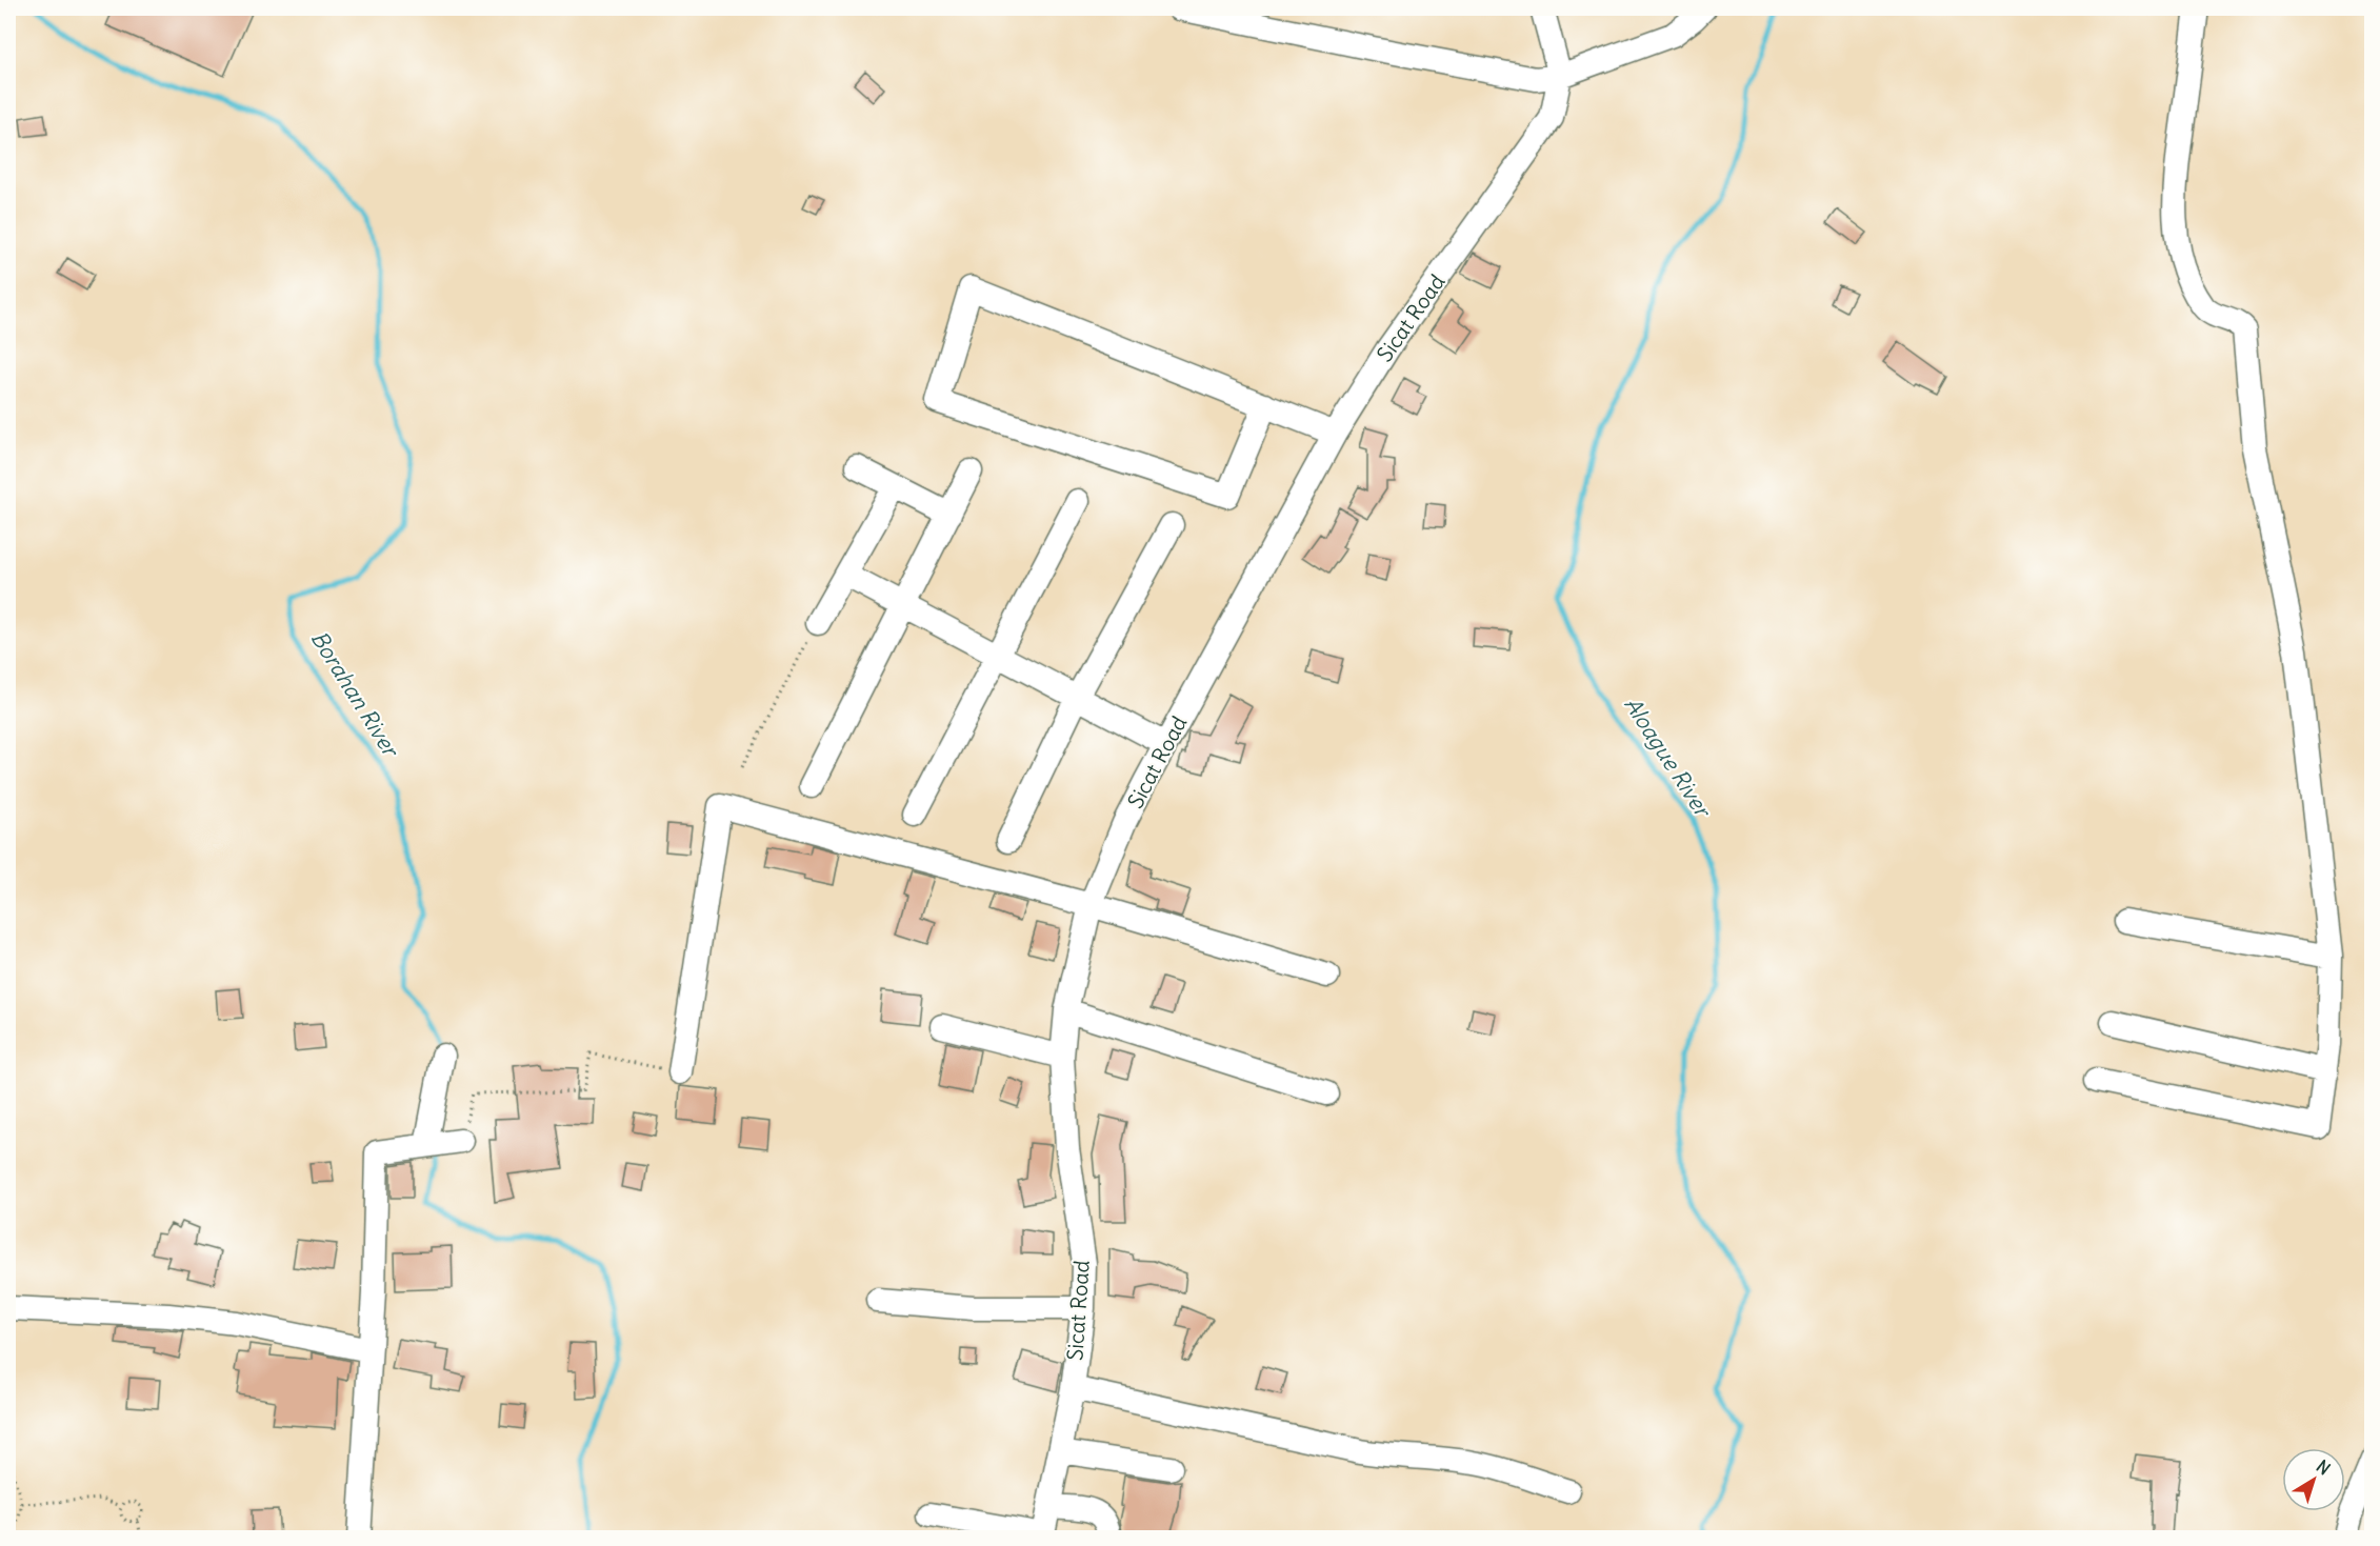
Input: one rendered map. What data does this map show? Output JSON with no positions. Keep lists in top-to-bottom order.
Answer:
{
  "streets": {
    "street": ["Sicat Road"]
  },
  "water": ["Borahan River", "Aloague River"],
  "north": "top right"
}
